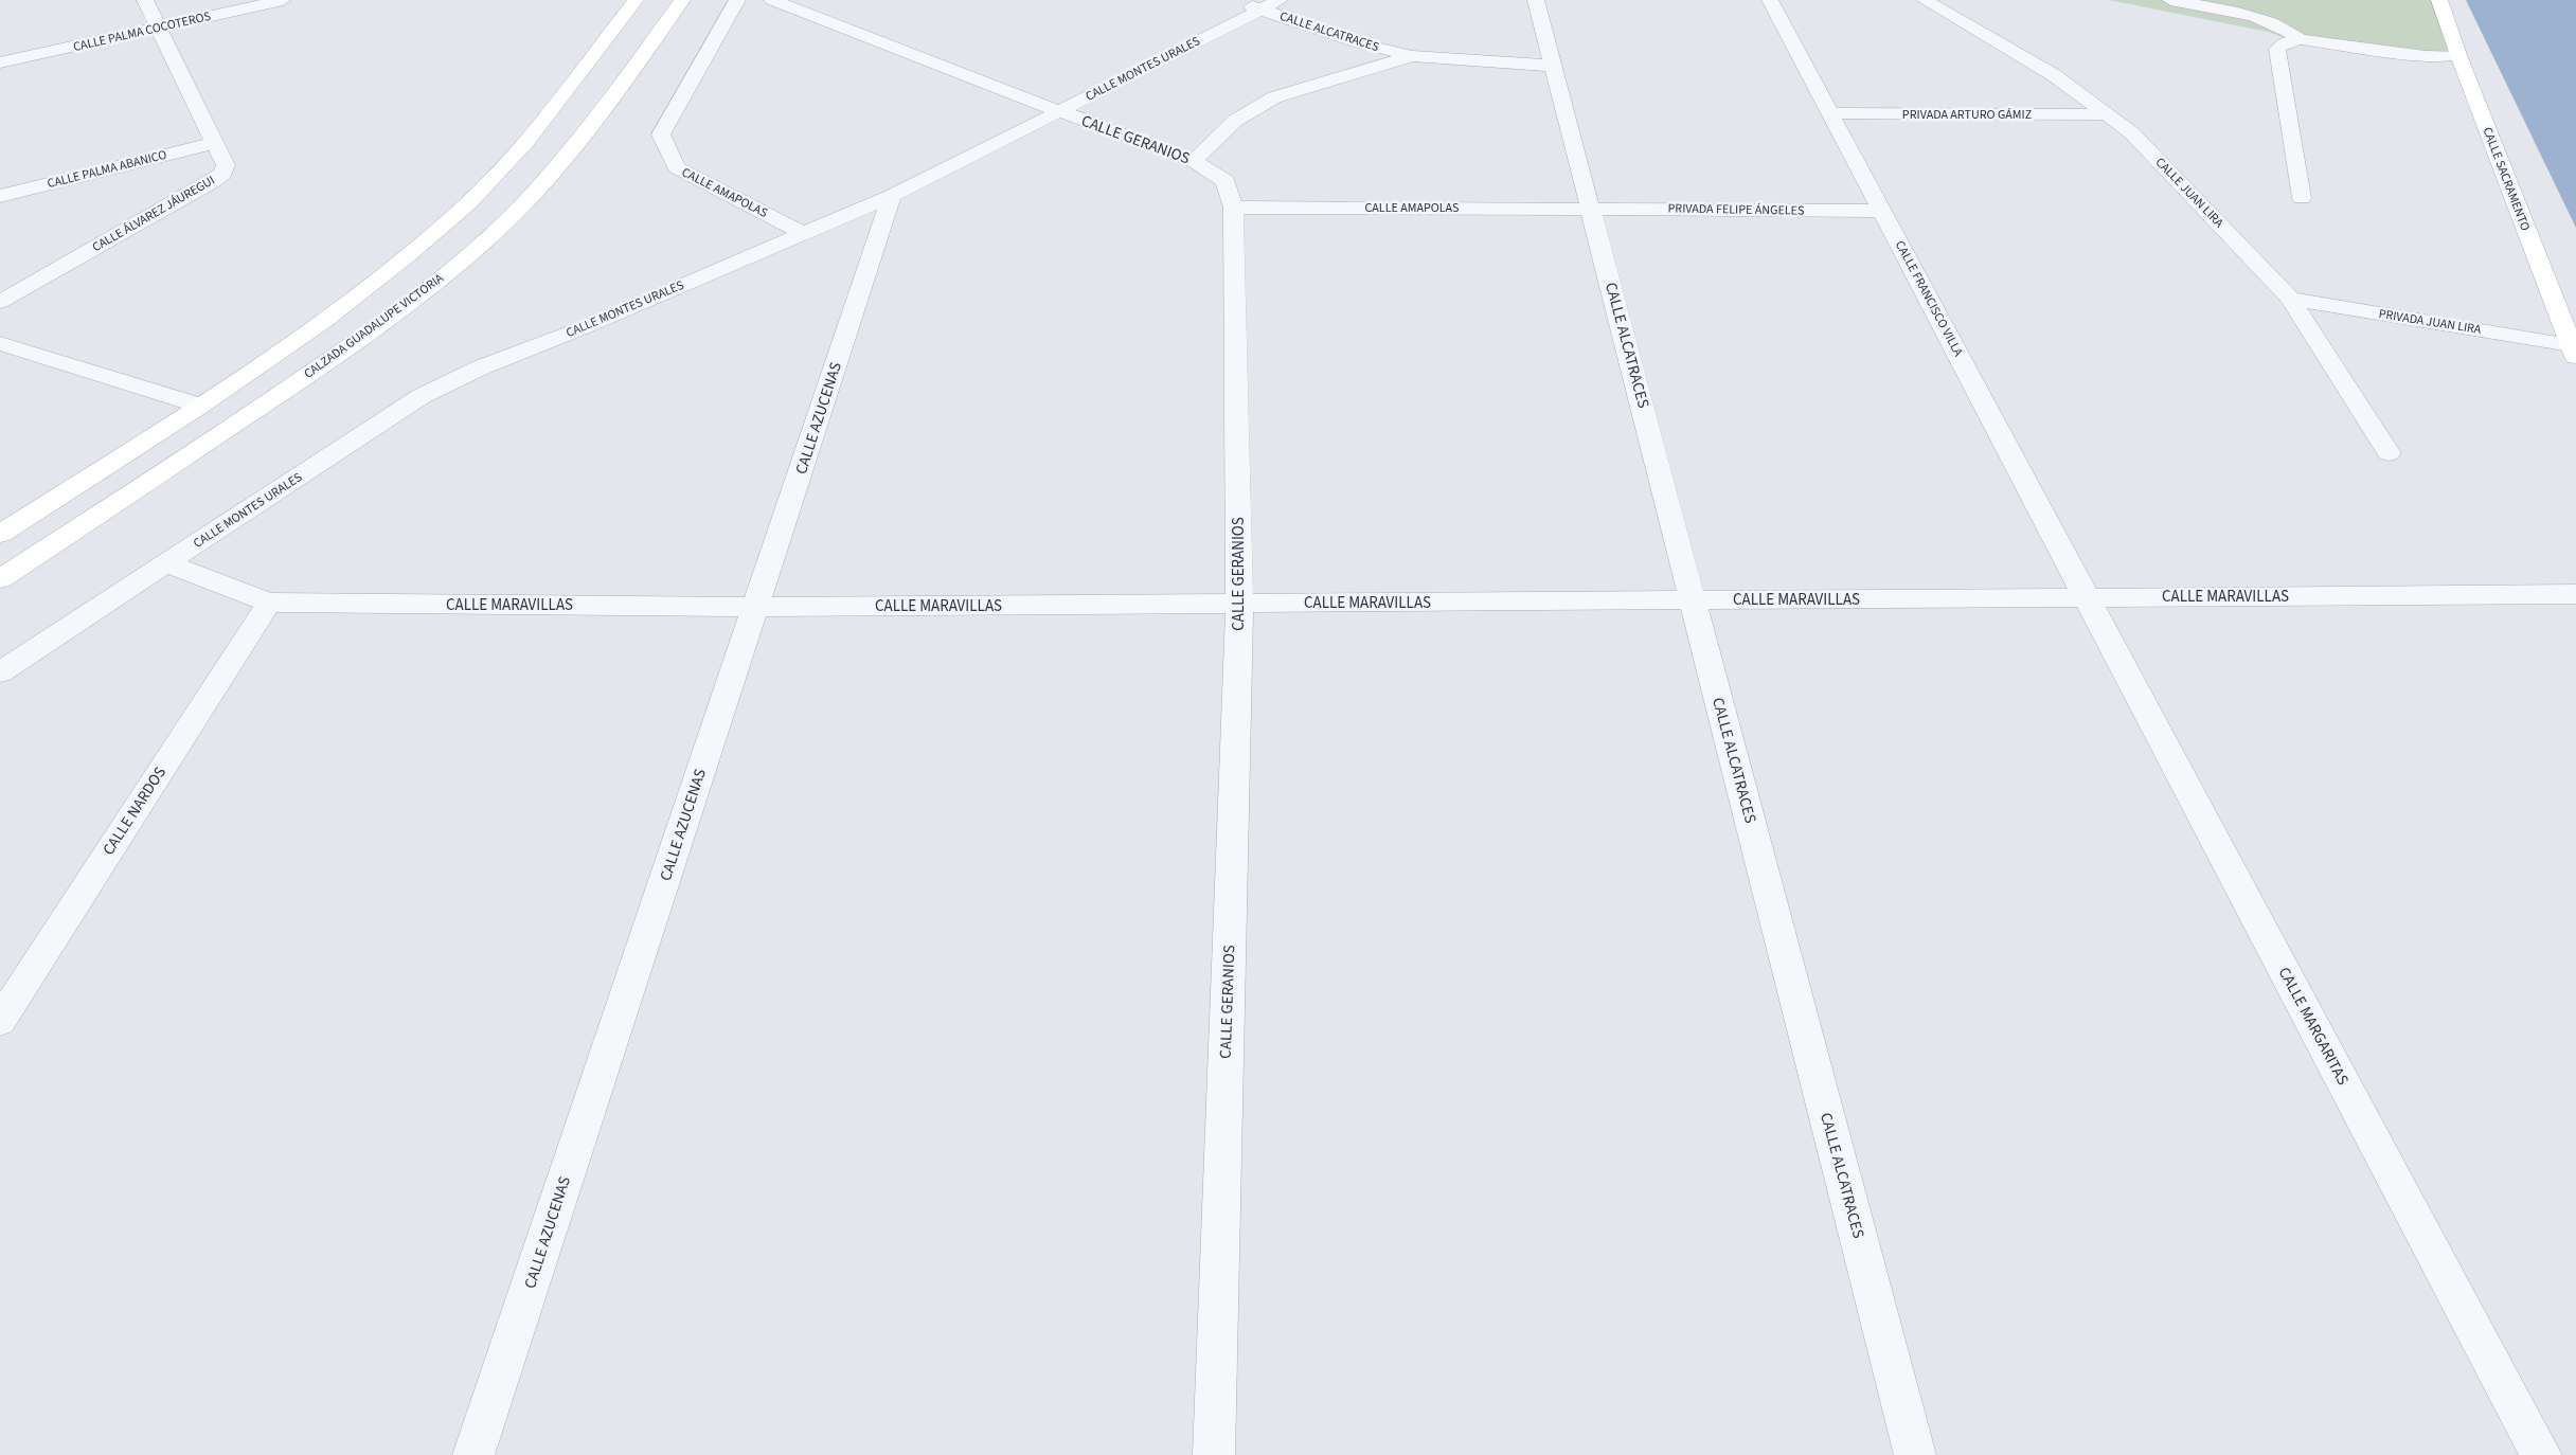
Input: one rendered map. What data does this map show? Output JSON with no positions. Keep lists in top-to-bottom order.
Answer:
{
  "streets": {
    "main road": ["CALLE SACRAMENTO", "CALZADA GUADALUPE VICTORIA"],
    "street": [
      "CALLE PALMA COCOTEROS",
      "CALLE ALCATRACES",
      "CALLE MONTES URALES",
      "PRIVADA ARTURO GÁMIZ",
      "CALLE GERANIOS",
      "CALLE PALMA ABANICO",
      "CALLE AMAPOLAS",
      "CALLE JUAN LIRA",
      "PRIVADA FELIPE ÁNGELES",
      "CALLE ÁLVAREZ JÁUREGUI",
      "CALLE FRANCISCO VILLA",
      "PRIVADA JUAN LIRA",
      "CALLE AZUCENAS",
      "CALLE MARAVILLAS",
      "CALLE NARDOS",
      "CALLE MARGARITAS"
    ]
  },
  "crossings": [
    ["CALLE PALMA COCOTEROS", "CALLE ÁLVAREZ JÁUREGUI"],
    ["CALLE ALCATRACES", "CALLE MONTES URALES"],
    ["CALLE ALCATRACES", "CALLE AMAPOLAS"],
    ["CALLE ALCATRACES", "PRIVADA FELIPE ÁNGELES"],
    ["CALLE ALCATRACES", "CALLE MARAVILLAS"],
    ["CALLE MONTES URALES", "CALLE GERANIOS"],
    ["CALLE MONTES URALES", "CALLE AMAPOLAS"],
    ["CALLE MONTES URALES", "CALLE AZUCENAS"],
    ["CALLE MONTES URALES", "CALLE MARAVILLAS"],
    ["PRIVADA ARTURO GÁMIZ", "CALLE JUAN LIRA"],
    ["PRIVADA ARTURO GÁMIZ", "CALLE FRANCISCO VILLA"],
    ["CALLE GERANIOS", "CALLE AMAPOLAS"],
    ["CALLE GERANIOS", "CALLE MARAVILLAS"],
    ["CALLE PALMA ABANICO", "CALLE ÁLVAREZ JÁUREGUI"],
    ["CALLE SACRAMENTO", "PRIVADA JUAN LIRA"],
    ["CALLE AMAPOLAS", "PRIVADA FELIPE ÁNGELES"],
    ["CALLE JUAN LIRA", "PRIVADA JUAN LIRA"],
    ["PRIVADA FELIPE ÁNGELES", "CALLE FRANCISCO VILLA"],
    ["CALLE FRANCISCO VILLA", "CALLE MARAVILLAS"],
    ["CALLE FRANCISCO VILLA", "CALLE MARGARITAS"],
    ["CALLE AZUCENAS", "CALLE MARAVILLAS"],
    ["CALLE MARAVILLAS", "CALLE NARDOS"],
    ["CALLE MARAVILLAS", "CALLE MARGARITAS"]
  ]
}
